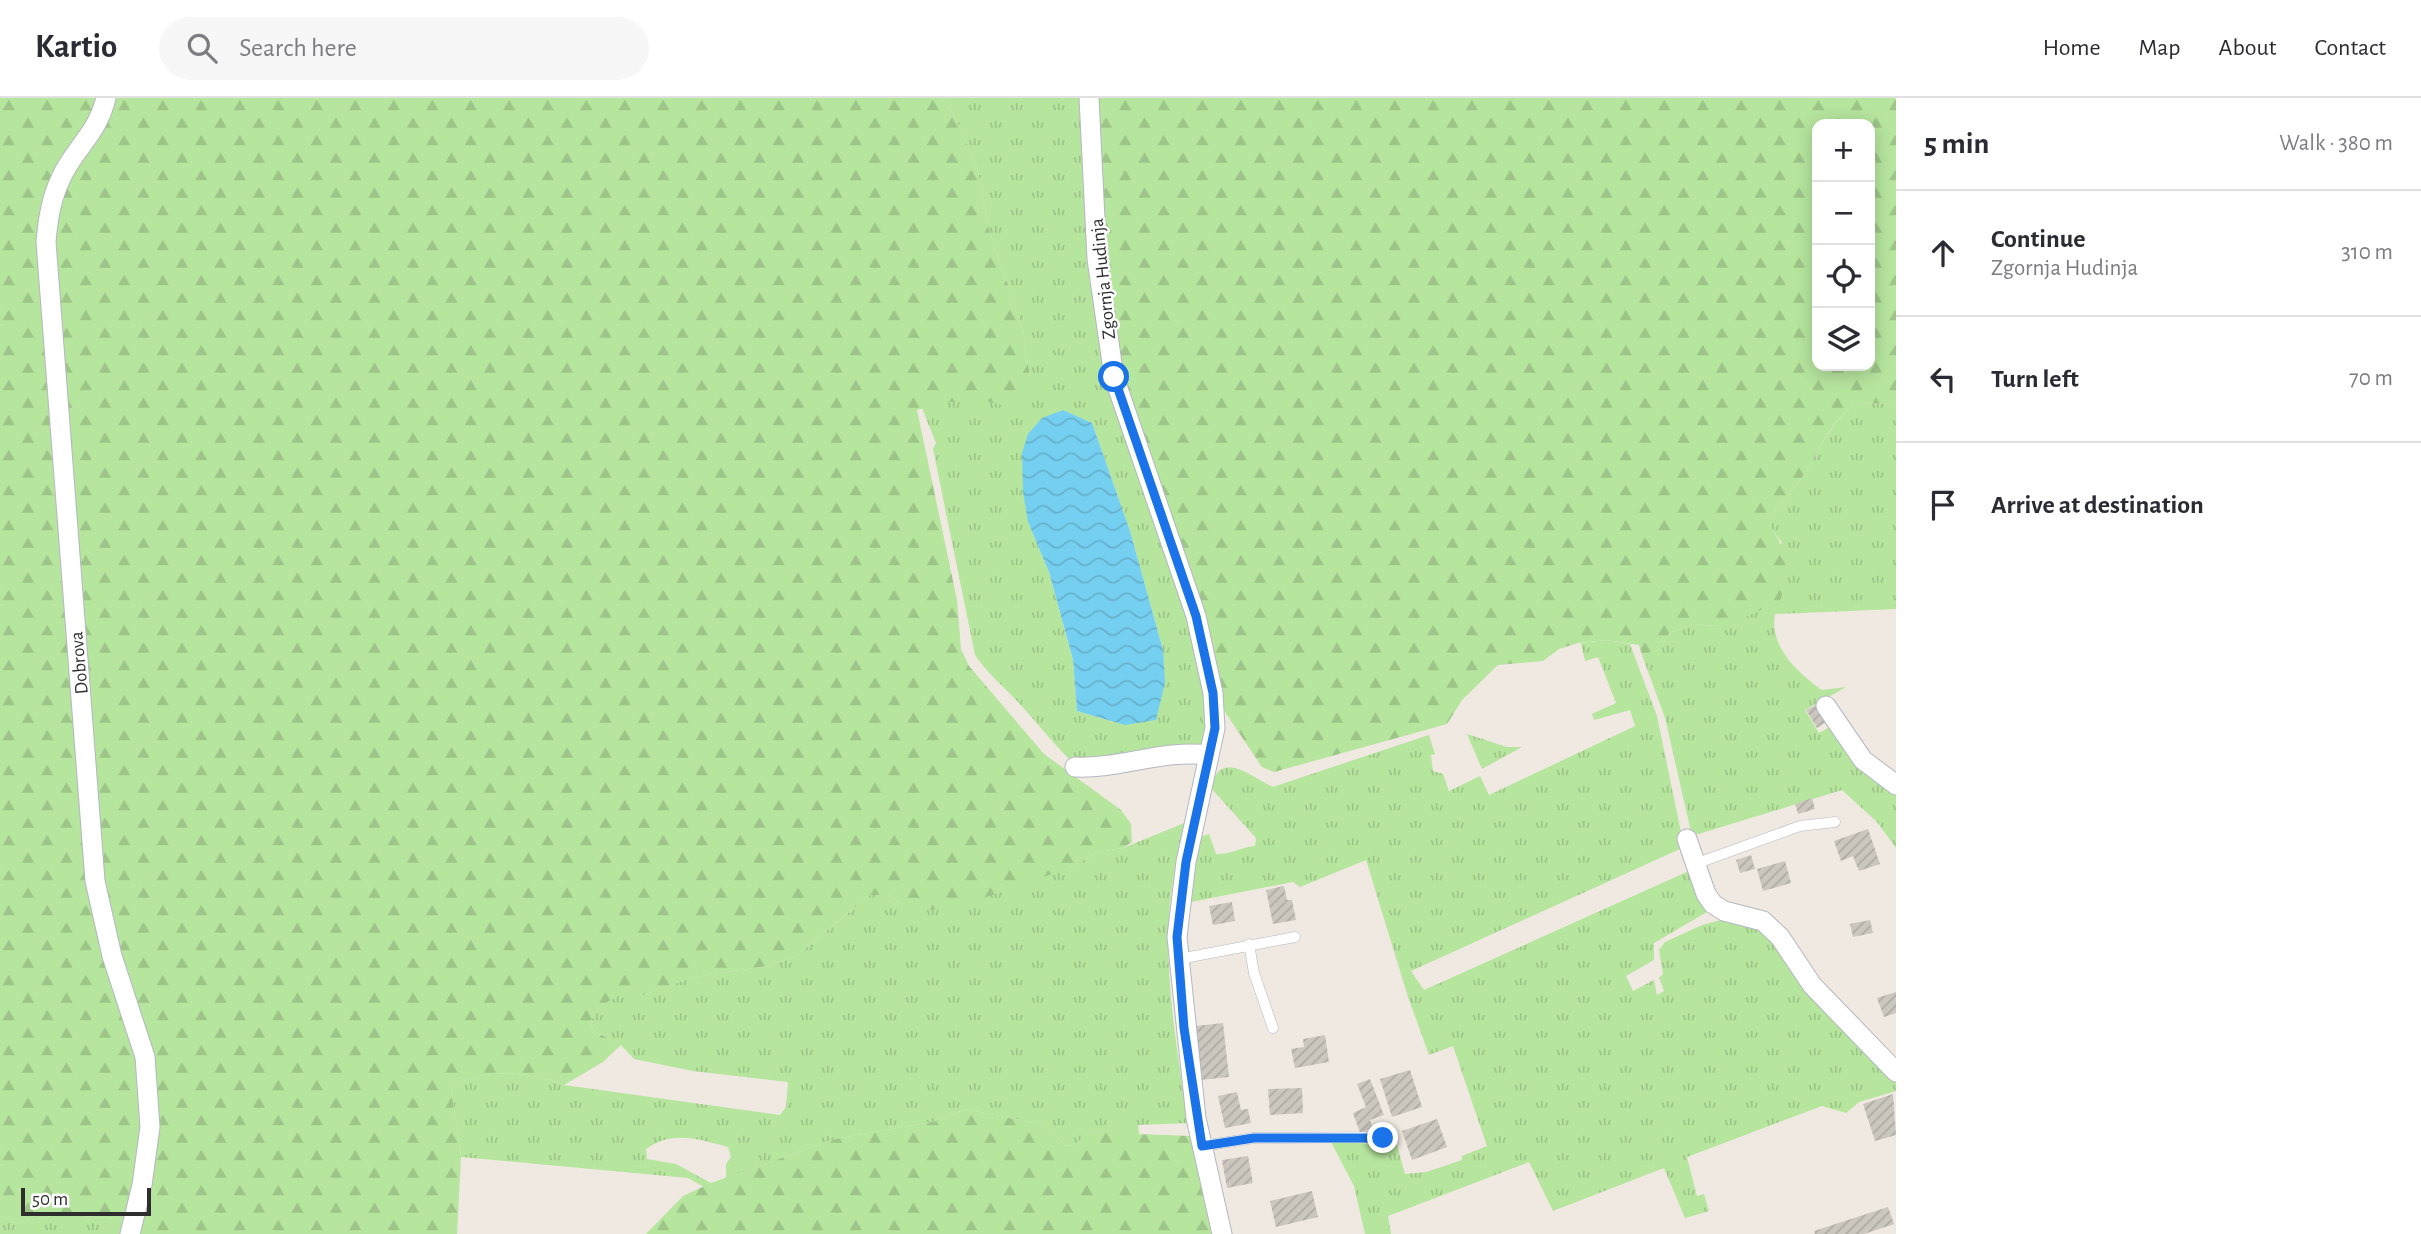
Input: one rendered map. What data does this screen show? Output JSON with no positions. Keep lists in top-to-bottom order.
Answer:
{
  "streets": {
    "street": ["Zgornja Hudinja", "Dobrova"]
  },
  "scale_bar": "50 m",
  "page": {
    "header": "Kartio",
    "search": "Search here",
    "nav": [
      "Home",
      "Map",
      "About",
      "Contact"
    ],
    "heading": ["5 min", "Walk · 380 m"],
    "map_buttons": ["+", "−"],
    "list": [
      ["Continue", "Zgornja Hudinja", "310 m"],
      ["Turn left", "70 m"],
      "Arrive at destination"
    ],
    "scale": "50 m"
  }
}
